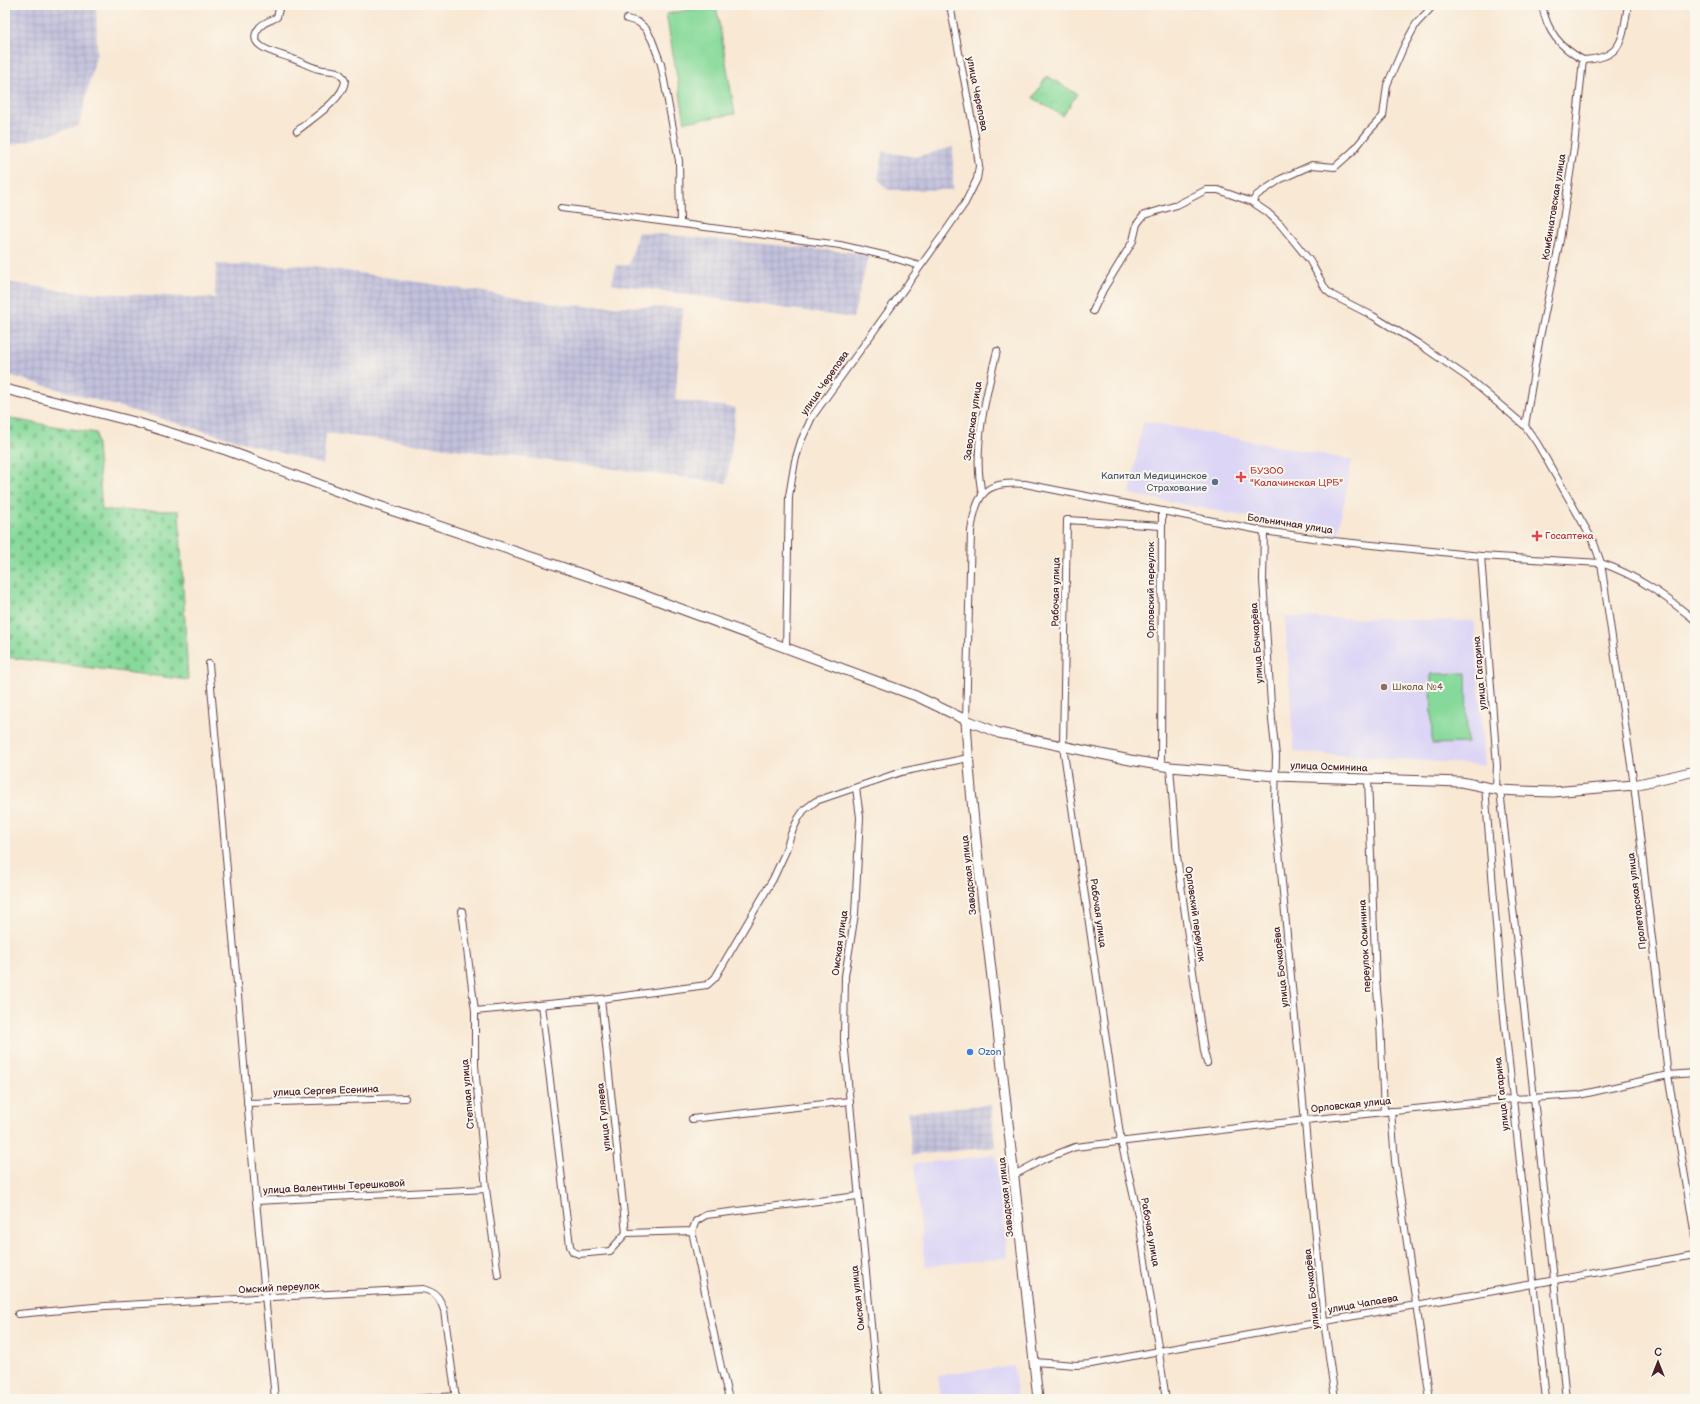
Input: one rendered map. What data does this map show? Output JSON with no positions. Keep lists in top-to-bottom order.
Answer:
{
  "streets": {
    "street": [
      "улица Черепова",
      "Комбинатовская улица",
      "Заводская улица",
      "Больничная улица",
      "Орловский переулок",
      "Рабочая улица",
      "улица Бочкарёва",
      "улица Гагарина",
      "улица Осминина",
      "Пролетарская улица",
      "Омская улица",
      "переулок Осминина",
      "улица Сергея Есенина",
      "Степная улица",
      "Орловская улица",
      "улица Гуляева",
      "улица Валентины Терешковой",
      "Омский переулок",
      "улица Чапаева"
    ]
  },
  "crossings": [
    ["улица Черепова", "улица Осминина"],
    ["Комбинатовская улица", "Пролетарская улица"],
    ["Заводская улица", "Больничная улица"],
    ["Заводская улица", "улица Осминина"],
    ["Заводская улица", "Орловская улица"],
    ["Заводская улица", "улица Чапаева"],
    ["Больничная улица", "Орловский переулок"],
    ["Больничная улица", "улица Бочкарёва"],
    ["Больничная улица", "улица Гагарина"],
    ["Больничная улица", "Пролетарская улица"],
    ["Орловский переулок", "Рабочая улица"],
    ["Орловский переулок", "улица Осминина"],
    ["Рабочая улица", "улица Осминина"],
    ["Рабочая улица", "Орловская улица"],
    ["Рабочая улица", "улица Чапаева"],
    ["улица Бочкарёва", "улица Осминина"],
    ["улица Бочкарёва", "Орловская улица"],
    ["улица Бочкарёва", "улица Чапаева"],
    ["улица Гагарина", "улица Осминина"],
    ["улица Гагарина", "Орловская улица"],
    ["улица Гагарина", "улица Чапаева"],
    ["улица Осминина", "Пролетарская улица"],
    ["улица Осминина", "переулок Осминина"],
    ["Пролетарская улица", "Орловская улица"],
    ["переулок Осминина", "Орловская улица"],
    ["Степная улица", "улица Валентины Терешковой"],
    ["улица Валентины Терешковой", "Омский переулок"]
  ],
  "places": {
    "health": ["БУЗОО \"Калачинская ЦРБ\"", "Госаптека"],
    "other": ["Капитал Медицинское Страхование", "Школа №4", "Ozon"]
  },
  "north": "top"
}
